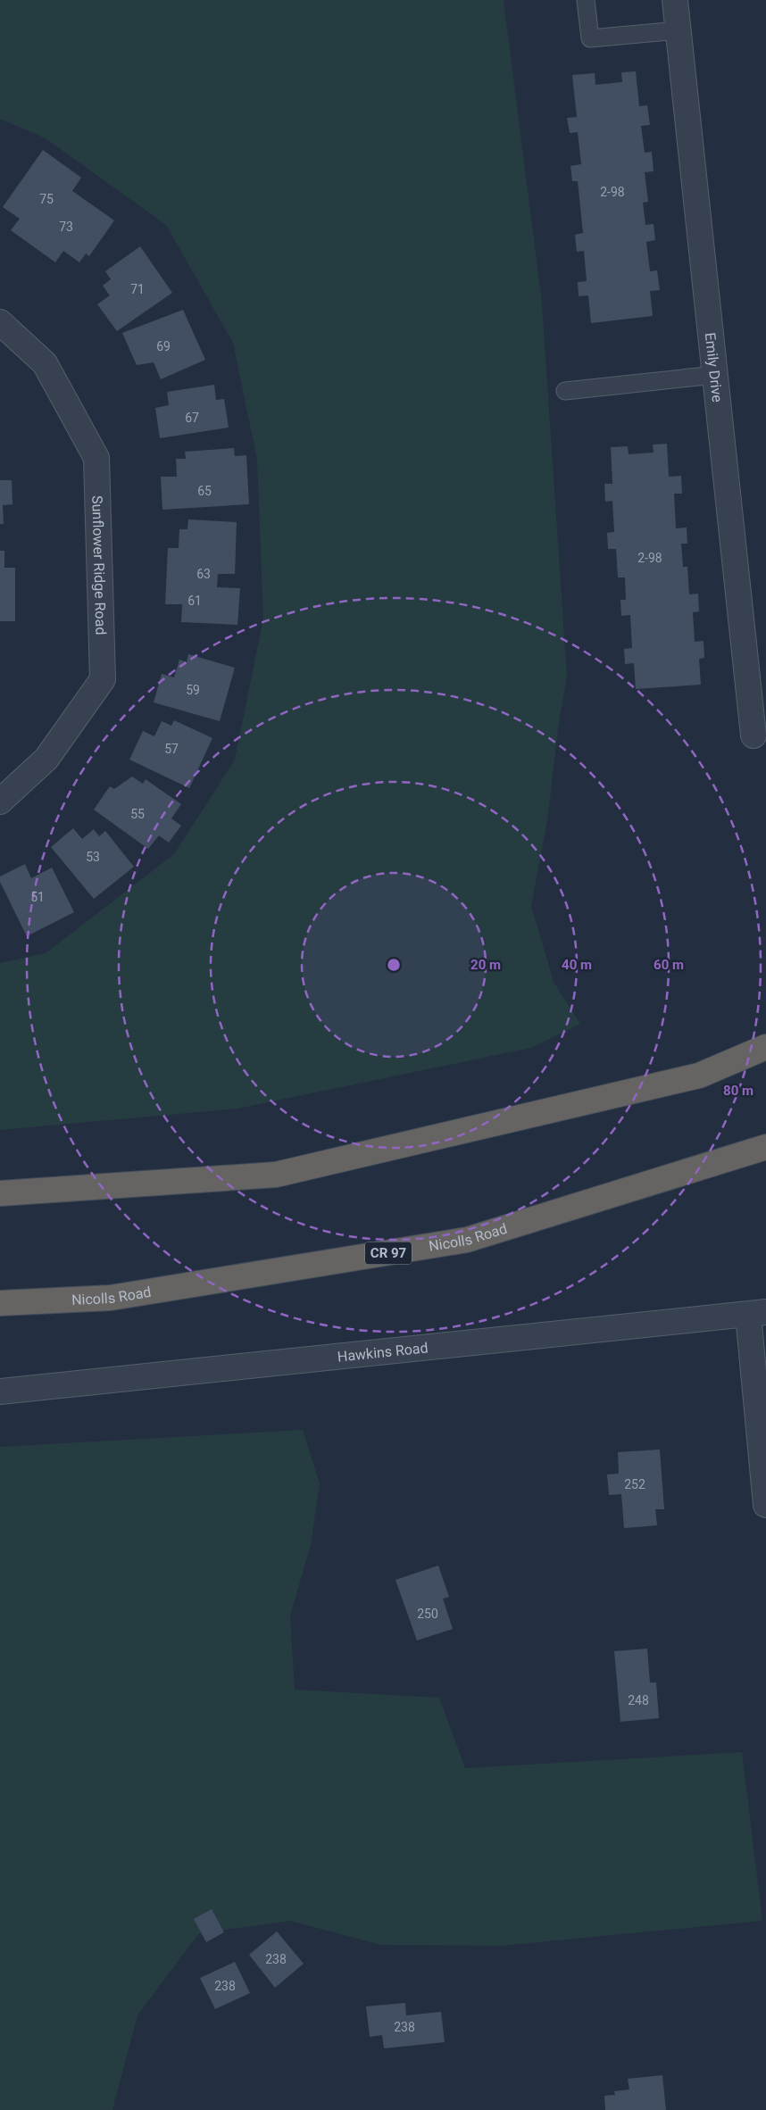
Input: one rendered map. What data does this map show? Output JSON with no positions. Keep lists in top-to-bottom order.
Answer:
{
  "streets": {
    "highway": ["Nicolls Road", "CR 97"],
    "street": ["Emily Drive", "Sunflower Ridge Road", "Hawkins Road"]
  },
  "house_numbers": [
    "2-98",
    "75",
    "73",
    "71",
    "69",
    "67",
    "65",
    "2-98",
    "63",
    "61",
    "59",
    "57",
    "55",
    "53",
    "51",
    "252",
    "250",
    "248",
    "238",
    "238",
    "238"
  ],
  "rings": [
    "20 m",
    "40 m",
    "60 m",
    "80 m"
  ]
}
